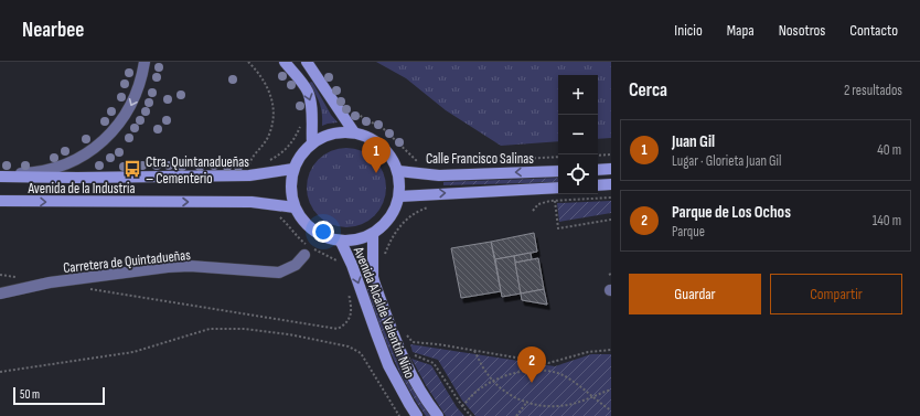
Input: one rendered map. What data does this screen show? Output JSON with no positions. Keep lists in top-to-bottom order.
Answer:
{
  "streets": {
    "main road": ["Calle Francisco Salinas", "Avenida de la Industria", "Avenida Alcalde Valentín Niño"],
    "street": ["Carretera de Quintadueñas"]
  },
  "crossings": [
    ["Calle Francisco Salinas", "Avenida de la Industria"],
    ["Calle Francisco Salinas", "Avenida Alcalde Valentín Niño"],
    ["Avenida de la Industria", "Avenida Alcalde Valentín Niño"]
  ],
  "places": {
    "bus stop": ["Ctra. Quintanadueñas – Cementerio"]
  },
  "scale_bar": "50 m",
  "page": {
    "header": "Nearbee",
    "nav": [
      "Inicio",
      "Mapa",
      "Nosotros",
      "Contacto"
    ],
    "heading": ["Cerca", "2 resultados"],
    "map_buttons": ["+", "−"],
    "list": [
      {
        "mark": "1",
        "name": "Juan Gil",
        "note": "Lugar · Glorieta Juan Gil",
        "value": "40 m"
      },
      {
        "mark": "2",
        "name": "Parque de Los Ochos",
        "note": "Parque",
        "value": "140 m"
      }
    ],
    "pins": ["1", "2"],
    "buttons": ["Guardar", "Compartir"],
    "scale": "50 m"
  }
}
